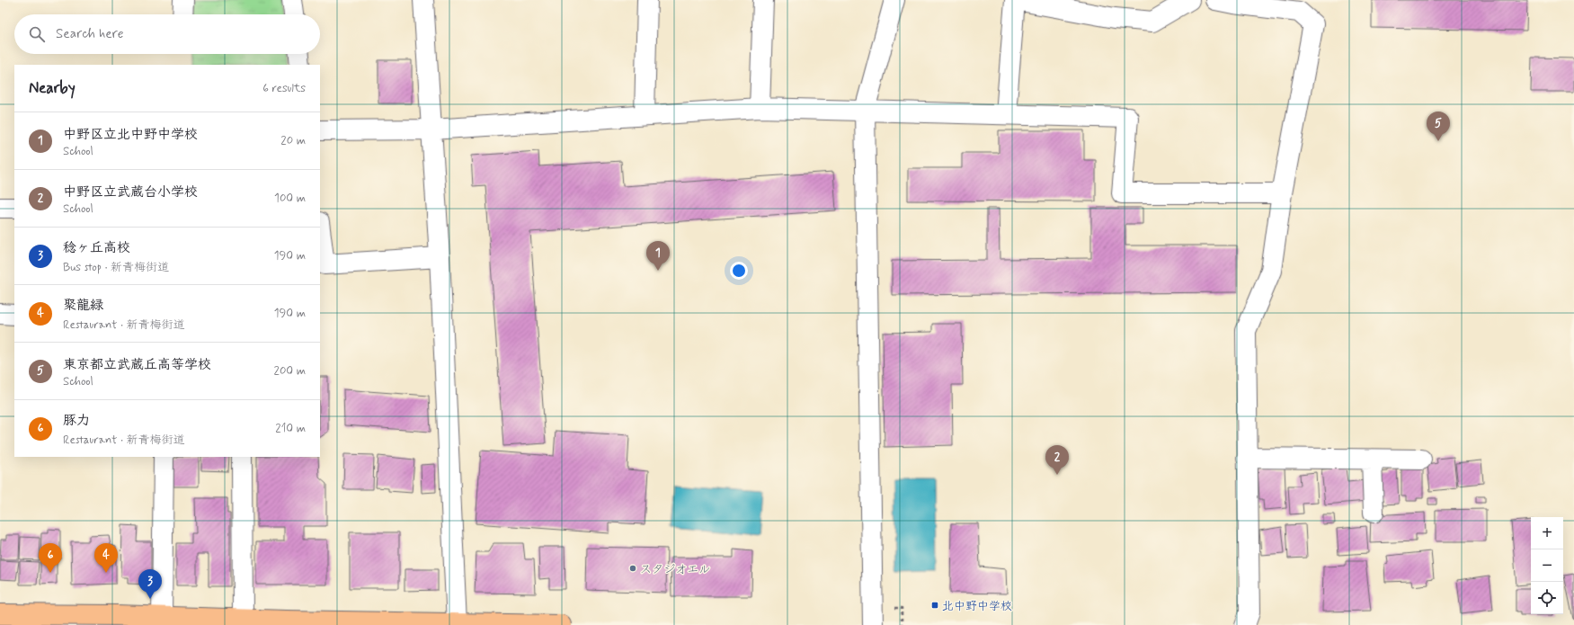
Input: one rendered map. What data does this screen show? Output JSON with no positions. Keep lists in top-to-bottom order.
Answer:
{
  "places": {
    "other": ["スタジオエル"],
    "transit": ["北中野中学校"]
  },
  "page": {
    "search": "Search here",
    "heading": ["Nearby", "6 results"],
    "pins": [
      "5",
      "1",
      "2",
      "4",
      "6",
      "3"
    ],
    "list": [
      {
        "mark": "1",
        "name": "中野区立北中野中学校",
        "note": "School",
        "value": "20 m"
      },
      {
        "mark": "2",
        "name": "中野区立武蔵台小学校",
        "note": "School",
        "value": "100 m"
      },
      {
        "mark": "3",
        "name": "稔ヶ丘高校",
        "note": "Bus stop · 新青梅街道",
        "value": "190 m"
      },
      {
        "mark": "4",
        "name": "聚龍緑",
        "note": "Restaurant · 新青梅街道",
        "value": "190 m"
      },
      {
        "mark": "5",
        "name": "東京都立武蔵丘高等学校",
        "note": "School",
        "value": "200 m"
      },
      {
        "mark": "6",
        "name": "豚力",
        "note": "Restaurant · 新青梅街道",
        "value": "210 m"
      }
    ],
    "map_buttons": ["+", "−"]
  }
}
